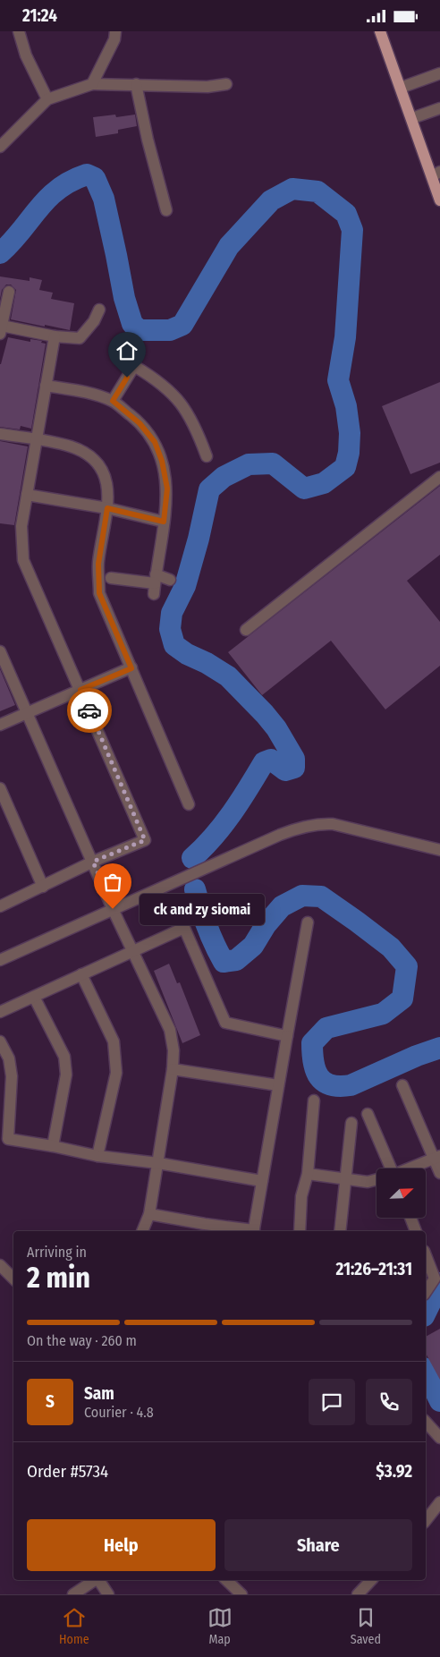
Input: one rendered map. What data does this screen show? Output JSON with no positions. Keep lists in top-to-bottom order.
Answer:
{
  "places": ["ck and zy siomai"],
  "north": "top right",
  "page": {
    "status": "21:24",
    "bubble": "ck and zy siomai",
    "heading": ["2 min", "Arriving in", "21:26–21:31"],
    "panel": [
      "Sam",
      "Courier · 4.8",
      "Order #5734",
      "$3.92"
    ],
    "bar": "On the way · 260 m",
    "round": "S",
    "buttons": ["Help", "Share"],
    "tabs": ["Home", "Map", "Saved"]
  }
}
